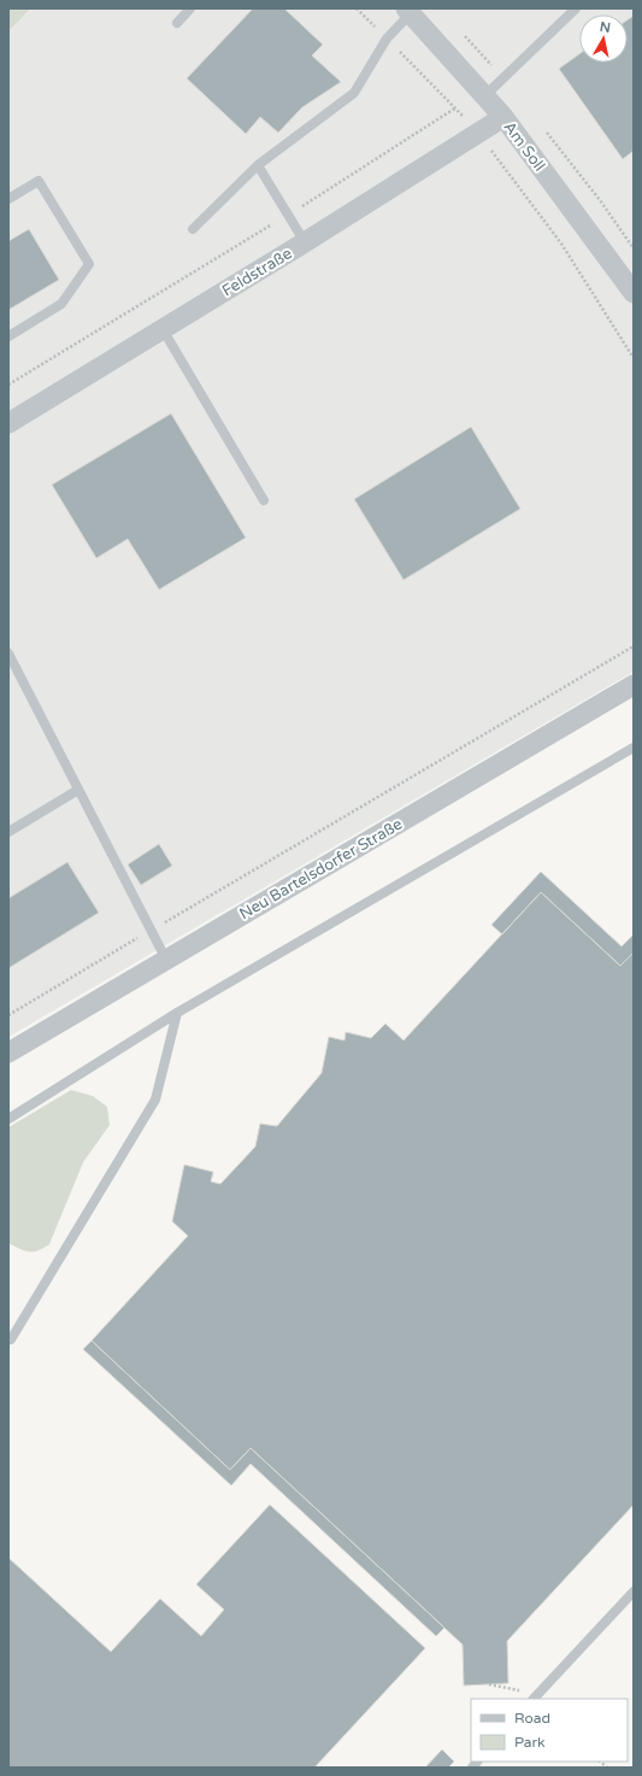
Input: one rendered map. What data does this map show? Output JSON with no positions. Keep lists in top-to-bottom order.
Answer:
{
  "streets": {
    "street": ["Am Soll", "Feldstraße", "Neu Bartelsdorfer Straße"]
  },
  "crossings": [
    ["Am Soll", "Feldstraße"]
  ],
  "legend": ["Road", "Park"],
  "north": "top"
}
